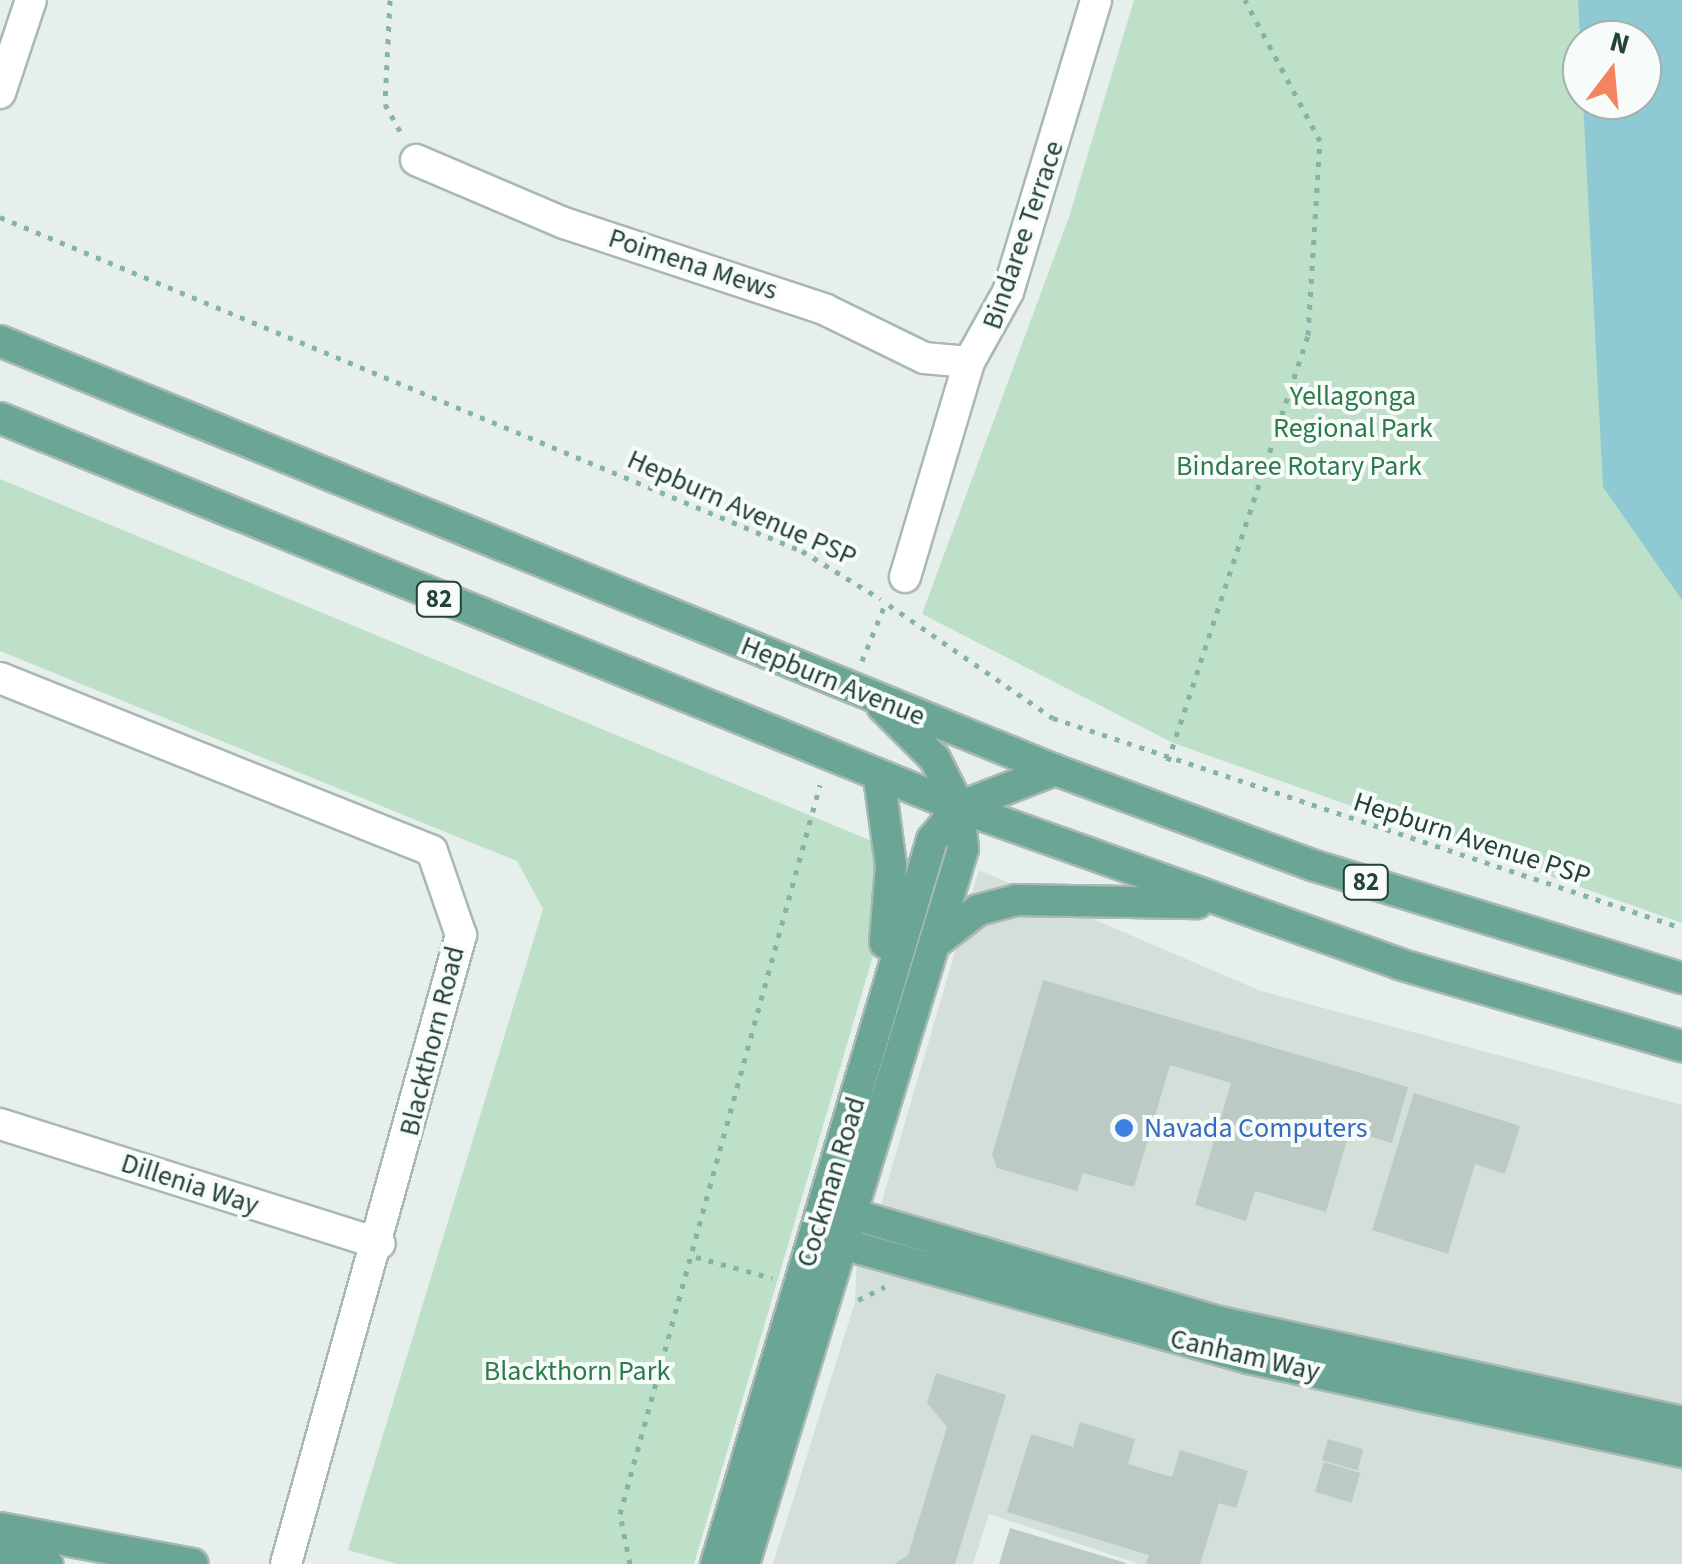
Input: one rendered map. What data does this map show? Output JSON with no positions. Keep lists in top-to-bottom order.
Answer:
{
  "streets": {
    "main road": [
      "82",
      "Hepburn Avenue",
      "Cockman Road",
      "Canham Way"
    ],
    "street": [
      "Bindaree Terrace",
      "Poimena Mews",
      "Blackthorn Road",
      "Dillenia Way"
    ],
    "path": ["Hepburn Avenue PSP"]
  },
  "crossings": [
    ["Bindaree Terrace", "Poimena Mews"],
    ["82", "Cockman Road"],
    ["Hepburn Avenue", "Cockman Road"],
    ["Blackthorn Road", "Dillenia Way"],
    ["Cockman Road", "Canham Way"]
  ],
  "parks": ["Yellagonga Regional Park", "Bindaree Rotary Park", "Blackthorn Park"],
  "places": ["Navada Computers"],
  "north": "top"
}
